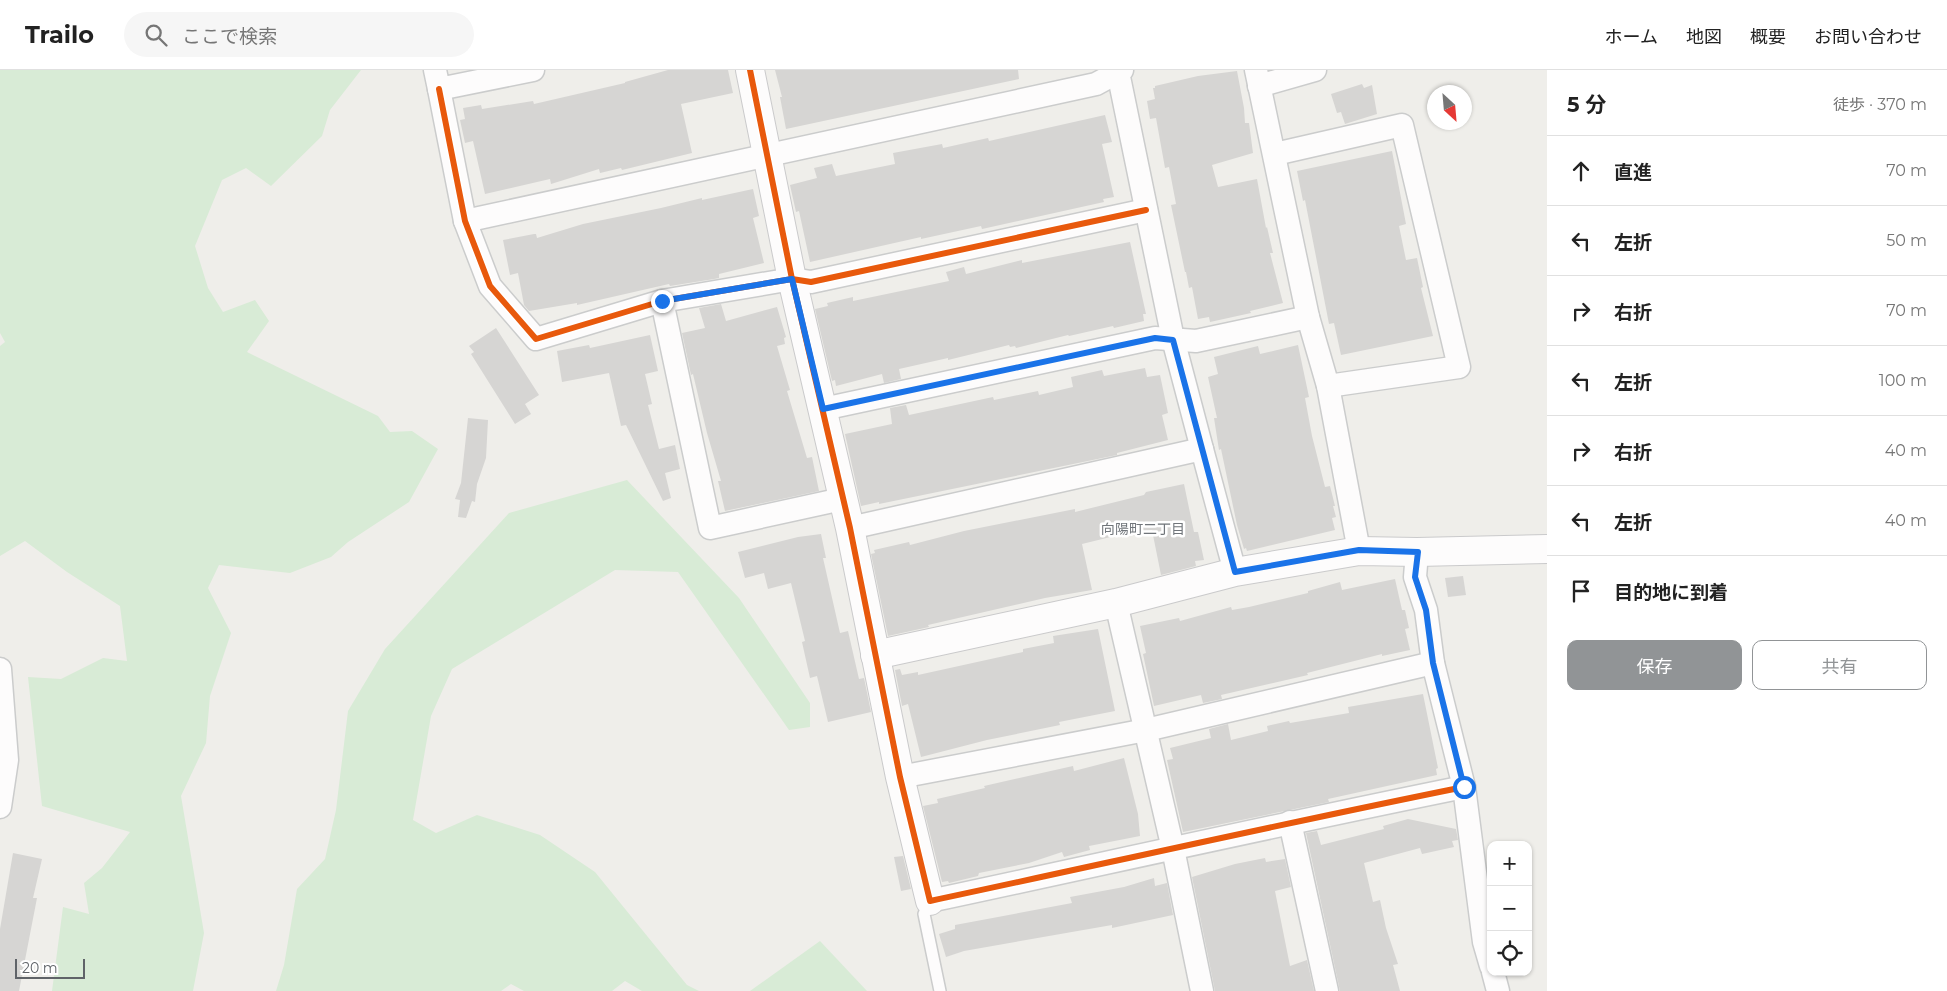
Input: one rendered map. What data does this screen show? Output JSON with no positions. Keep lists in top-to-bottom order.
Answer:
{
  "districts": ["向陽町二丁目"],
  "scale_bar": "20 m",
  "north": "bottom right",
  "page": {
    "header": "Trailo",
    "search": "ここで検索",
    "nav": [
      "ホーム",
      "地図",
      "概要",
      "お問い合わせ"
    ],
    "heading": ["5 分", "徒歩 · 370 m"],
    "list": [
      ["直進", "70 m"],
      ["左折", "50 m"],
      ["右折", "70 m"],
      ["左折", "100 m"],
      ["右折", "40 m"],
      ["左折", "40 m"],
      "目的地に到着"
    ],
    "buttons": ["保存", "共有"],
    "map_buttons": ["+", "−"],
    "scale": "20 m"
  }
}
